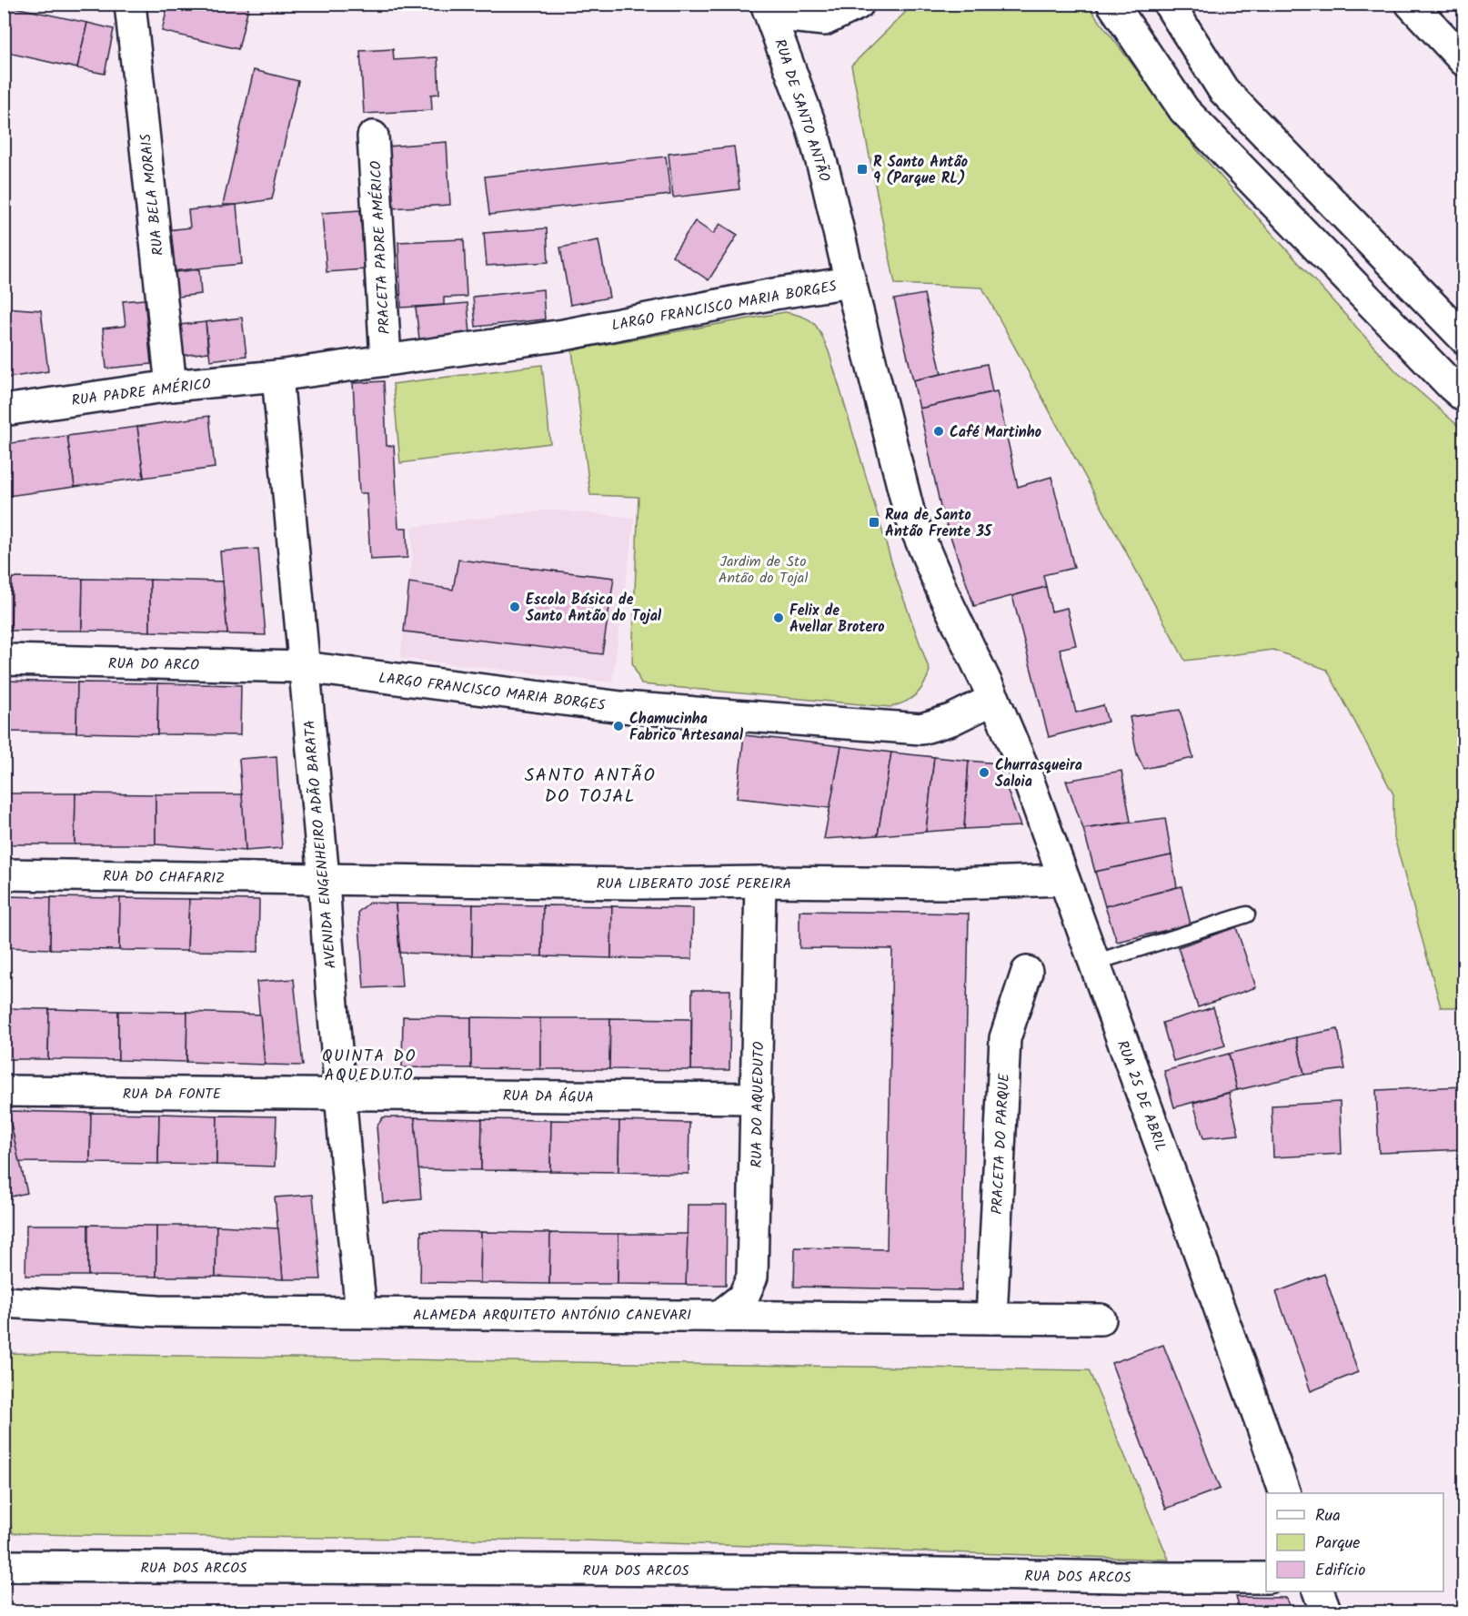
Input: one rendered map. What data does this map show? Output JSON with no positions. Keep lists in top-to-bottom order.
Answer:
{
  "streets": {
    "main road": [
      "RUA DE SANTO ANTÃO",
      "RUA BELA MORAIS",
      "PRACETA PADRE AMÉRICO",
      "LARGO FRANCISCO MARIA BORGES",
      "RUA PADRE AMÉRICO",
      "RUA DO ARCO",
      "AVENIDA ENGENHEIRO ADÃO BARATA",
      "RUA DO CHAFARIZ",
      "RUA LIBERATO JOSÉ PEREIRA",
      "RUA DA FONTE",
      "RUA DA ÁGUA",
      "RUA 25 DE ABRIL",
      "RUA DO AQUEDUTO",
      "PRACETA DO PARQUE",
      "ALAMEDA ARQUITETO ANTÓNIO CANEVARI",
      "RUA DOS ARCOS"
    ]
  },
  "crossings": [
    ["RUA DE SANTO ANTÃO", "LARGO FRANCISCO MARIA BORGES"],
    ["RUA BELA MORAIS", "RUA PADRE AMÉRICO"],
    ["PRACETA PADRE AMÉRICO", "LARGO FRANCISCO MARIA BORGES"],
    ["LARGO FRANCISCO MARIA BORGES", "RUA PADRE AMÉRICO"],
    ["LARGO FRANCISCO MARIA BORGES", "RUA DO ARCO"],
    ["LARGO FRANCISCO MARIA BORGES", "AVENIDA ENGENHEIRO ADÃO BARATA"],
    ["LARGO FRANCISCO MARIA BORGES", "RUA 25 DE ABRIL"],
    ["RUA PADRE AMÉRICO", "AVENIDA ENGENHEIRO ADÃO BARATA"],
    ["RUA DO ARCO", "AVENIDA ENGENHEIRO ADÃO BARATA"],
    ["AVENIDA ENGENHEIRO ADÃO BARATA", "RUA DO CHAFARIZ"],
    ["AVENIDA ENGENHEIRO ADÃO BARATA", "RUA LIBERATO JOSÉ PEREIRA"],
    ["AVENIDA ENGENHEIRO ADÃO BARATA", "RUA DA FONTE"],
    ["AVENIDA ENGENHEIRO ADÃO BARATA", "RUA DA ÁGUA"],
    ["AVENIDA ENGENHEIRO ADÃO BARATA", "ALAMEDA ARQUITETO ANTÓNIO CANEVARI"],
    ["RUA DO CHAFARIZ", "RUA LIBERATO JOSÉ PEREIRA"],
    ["RUA LIBERATO JOSÉ PEREIRA", "RUA 25 DE ABRIL"],
    ["RUA LIBERATO JOSÉ PEREIRA", "RUA DO AQUEDUTO"],
    ["RUA DA FONTE", "RUA DA ÁGUA"],
    ["RUA DA ÁGUA", "RUA DO AQUEDUTO"],
    ["RUA DO AQUEDUTO", "ALAMEDA ARQUITETO ANTÓNIO CANEVARI"],
    ["PRACETA DO PARQUE", "ALAMEDA ARQUITETO ANTÓNIO CANEVARI"]
  ],
  "districts": ["SANTO ANTÃO DO TOJAL", "QUINTA DO AQUEDUTO"],
  "parks": ["Jardim de Sto Antão do Tojal"],
  "places": {
    "transit": ["R Santo Antão 9 (Parque RL)", "Rua de Santo Antão Frente 35"],
    "other": [
      "Café Martinho",
      "Escola Básica de Santo Antão do Tojal",
      "Felix de Avellar Brotero",
      "Chamucinha Fabrico Artesanal",
      "Churrasqueira Saloia"
    ]
  },
  "legend": ["Rua", "Parque", "Edifício"]
}
